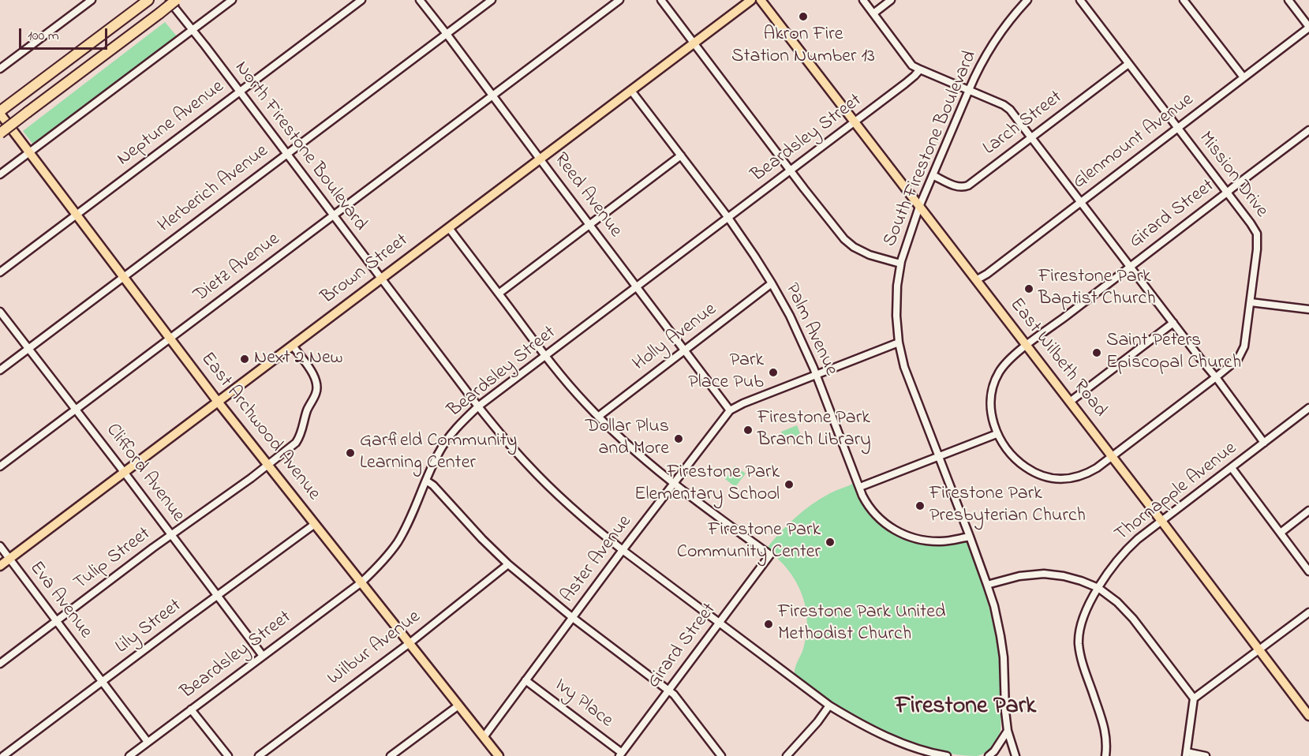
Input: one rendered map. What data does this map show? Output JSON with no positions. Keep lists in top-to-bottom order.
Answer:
{
  "streets": {
    "main road": ["Brown Street", "East Wilbeth Road", "East Archwood Avenue"],
    "street": [
      "Neptune Avenue",
      "Larch Street",
      "Beardsley Street",
      "Glenmount Avenue",
      "North Firestone Boulevard",
      "South Firestone Boulevard",
      "Mission Drive",
      "Herberich Avenue",
      "Reed Avenue",
      "Girard Street",
      "Dietz Avenue",
      "Palm Avenue",
      "Holly Avenue",
      "Clifford Avenue",
      "Thornapple Avenue",
      "Tulip Street",
      "Aster Avenue",
      "Eva Avenue",
      "Lily Street",
      "Wilbur Avenue",
      "Ivy Place"
    ]
  },
  "crossings": [
    ["Neptune Avenue", "North Firestone Boulevard"],
    ["Neptune Avenue", "East Archwood Avenue"],
    ["Larch Street", "South Firestone Boulevard"],
    ["Larch Street", "Mission Drive"],
    ["Beardsley Street", "North Firestone Boulevard"],
    ["Beardsley Street", "Reed Avenue"],
    ["Beardsley Street", "Palm Avenue"],
    ["Beardsley Street", "East Wilbeth Road"],
    ["Beardsley Street", "East Archwood Avenue"],
    ["Beardsley Street", "Clifford Avenue"],
    ["Beardsley Street", "Eva Avenue"],
    ["Glenmount Avenue", "Mission Drive"],
    ["Glenmount Avenue", "East Wilbeth Road"],
    ["North Firestone Boulevard", "Herberich Avenue"],
    ["North Firestone Boulevard", "Girard Street"],
    ["North Firestone Boulevard", "Dietz Avenue"],
    ["North Firestone Boulevard", "Brown Street"],
    ["North Firestone Boulevard", "Aster Avenue"],
    ["South Firestone Boulevard", "Palm Avenue"],
    ["South Firestone Boulevard", "East Wilbeth Road"],
    ["South Firestone Boulevard", "Aster Avenue"],
    ["Mission Drive", "Girard Street"],
    ["Mission Drive", "East Wilbeth Road"],
    ["Herberich Avenue", "Reed Avenue"],
    ["Herberich Avenue", "East Archwood Avenue"],
    ["Herberich Avenue", "Clifford Avenue"],
    ["Reed Avenue", "Dietz Avenue"],
    ["Reed Avenue", "Brown Street"],
    ["Reed Avenue", "Holly Avenue"],
    ["Reed Avenue", "Aster Avenue"],
    ["Girard Street", "East Wilbeth Road"],
    ["Girard Street", "Aster Avenue"],
    ["Girard Street", "Ivy Place"],
    ["Dietz Avenue", "East Archwood Avenue"],
    ["Dietz Avenue", "Clifford Avenue"],
    ["Brown Street", "Palm Avenue"],
    ["Brown Street", "East Archwood Avenue"],
    ["Brown Street", "Clifford Avenue"],
    ["Brown Street", "Tulip Street"],
    ["Brown Street", "Eva Avenue"],
    ["Palm Avenue", "Holly Avenue"],
    ["Palm Avenue", "Aster Avenue"],
    ["East Wilbeth Road", "Thornapple Avenue"],
    ["East Archwood Avenue", "Tulip Street"],
    ["East Archwood Avenue", "Aster Avenue"],
    ["East Archwood Avenue", "Lily Street"],
    ["East Archwood Avenue", "Wilbur Avenue"],
    ["Clifford Avenue", "Tulip Street"],
    ["Clifford Avenue", "Lily Street"],
    ["Tulip Street", "Eva Avenue"],
    ["Aster Avenue", "Ivy Place"],
    ["Eva Avenue", "Lily Street"]
  ],
  "districts": ["Firestone Park"],
  "places": [
    "Akron Fire Station Number 13",
    "Firestone Park Baptist Church",
    "Saint Peters Episcopal Church",
    "Next 2 New",
    "Park Place Pub",
    "Firestone Park Branch Library",
    "Dollar Plus and More",
    "Garfield Community Learning Center",
    "Firestone Park Elementary School",
    "Firestone Park Presbyterian Church",
    "Firestone Park Community Center",
    "Firestone Park United Methodist Church"
  ],
  "scale_bar": "100 m"
}
